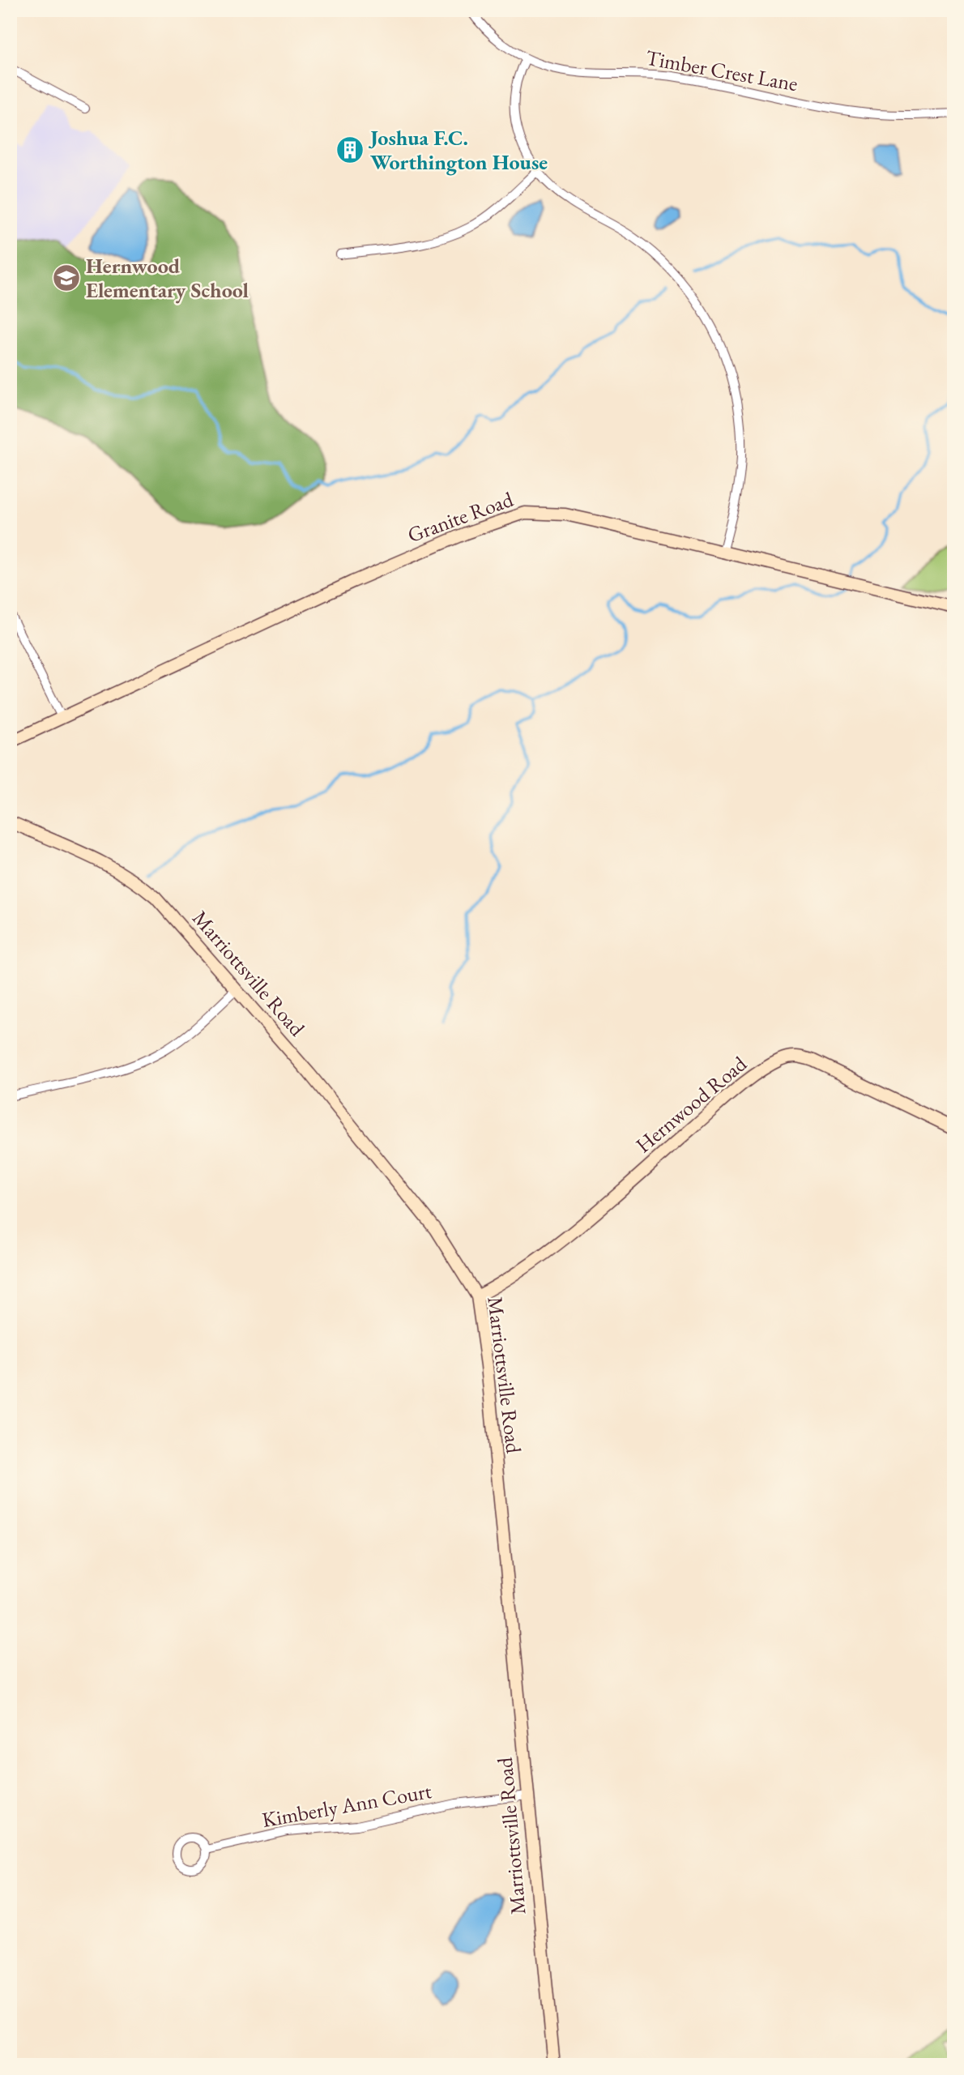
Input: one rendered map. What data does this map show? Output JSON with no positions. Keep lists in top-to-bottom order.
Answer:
{
  "streets": {
    "street": [
      "Timber Crest Lane",
      "Granite Road",
      "Marriottsville Road",
      "Hernwood Road",
      "Kimberly Ann Court"
    ]
  },
  "crossings": [
    ["Marriottsville Road", "Hernwood Road"],
    ["Marriottsville Road", "Kimberly Ann Court"]
  ],
  "places": {
    "building": ["Joshua F.C. Worthington House"],
    "school or university": ["Hernwood Elementary School"]
  }
}
